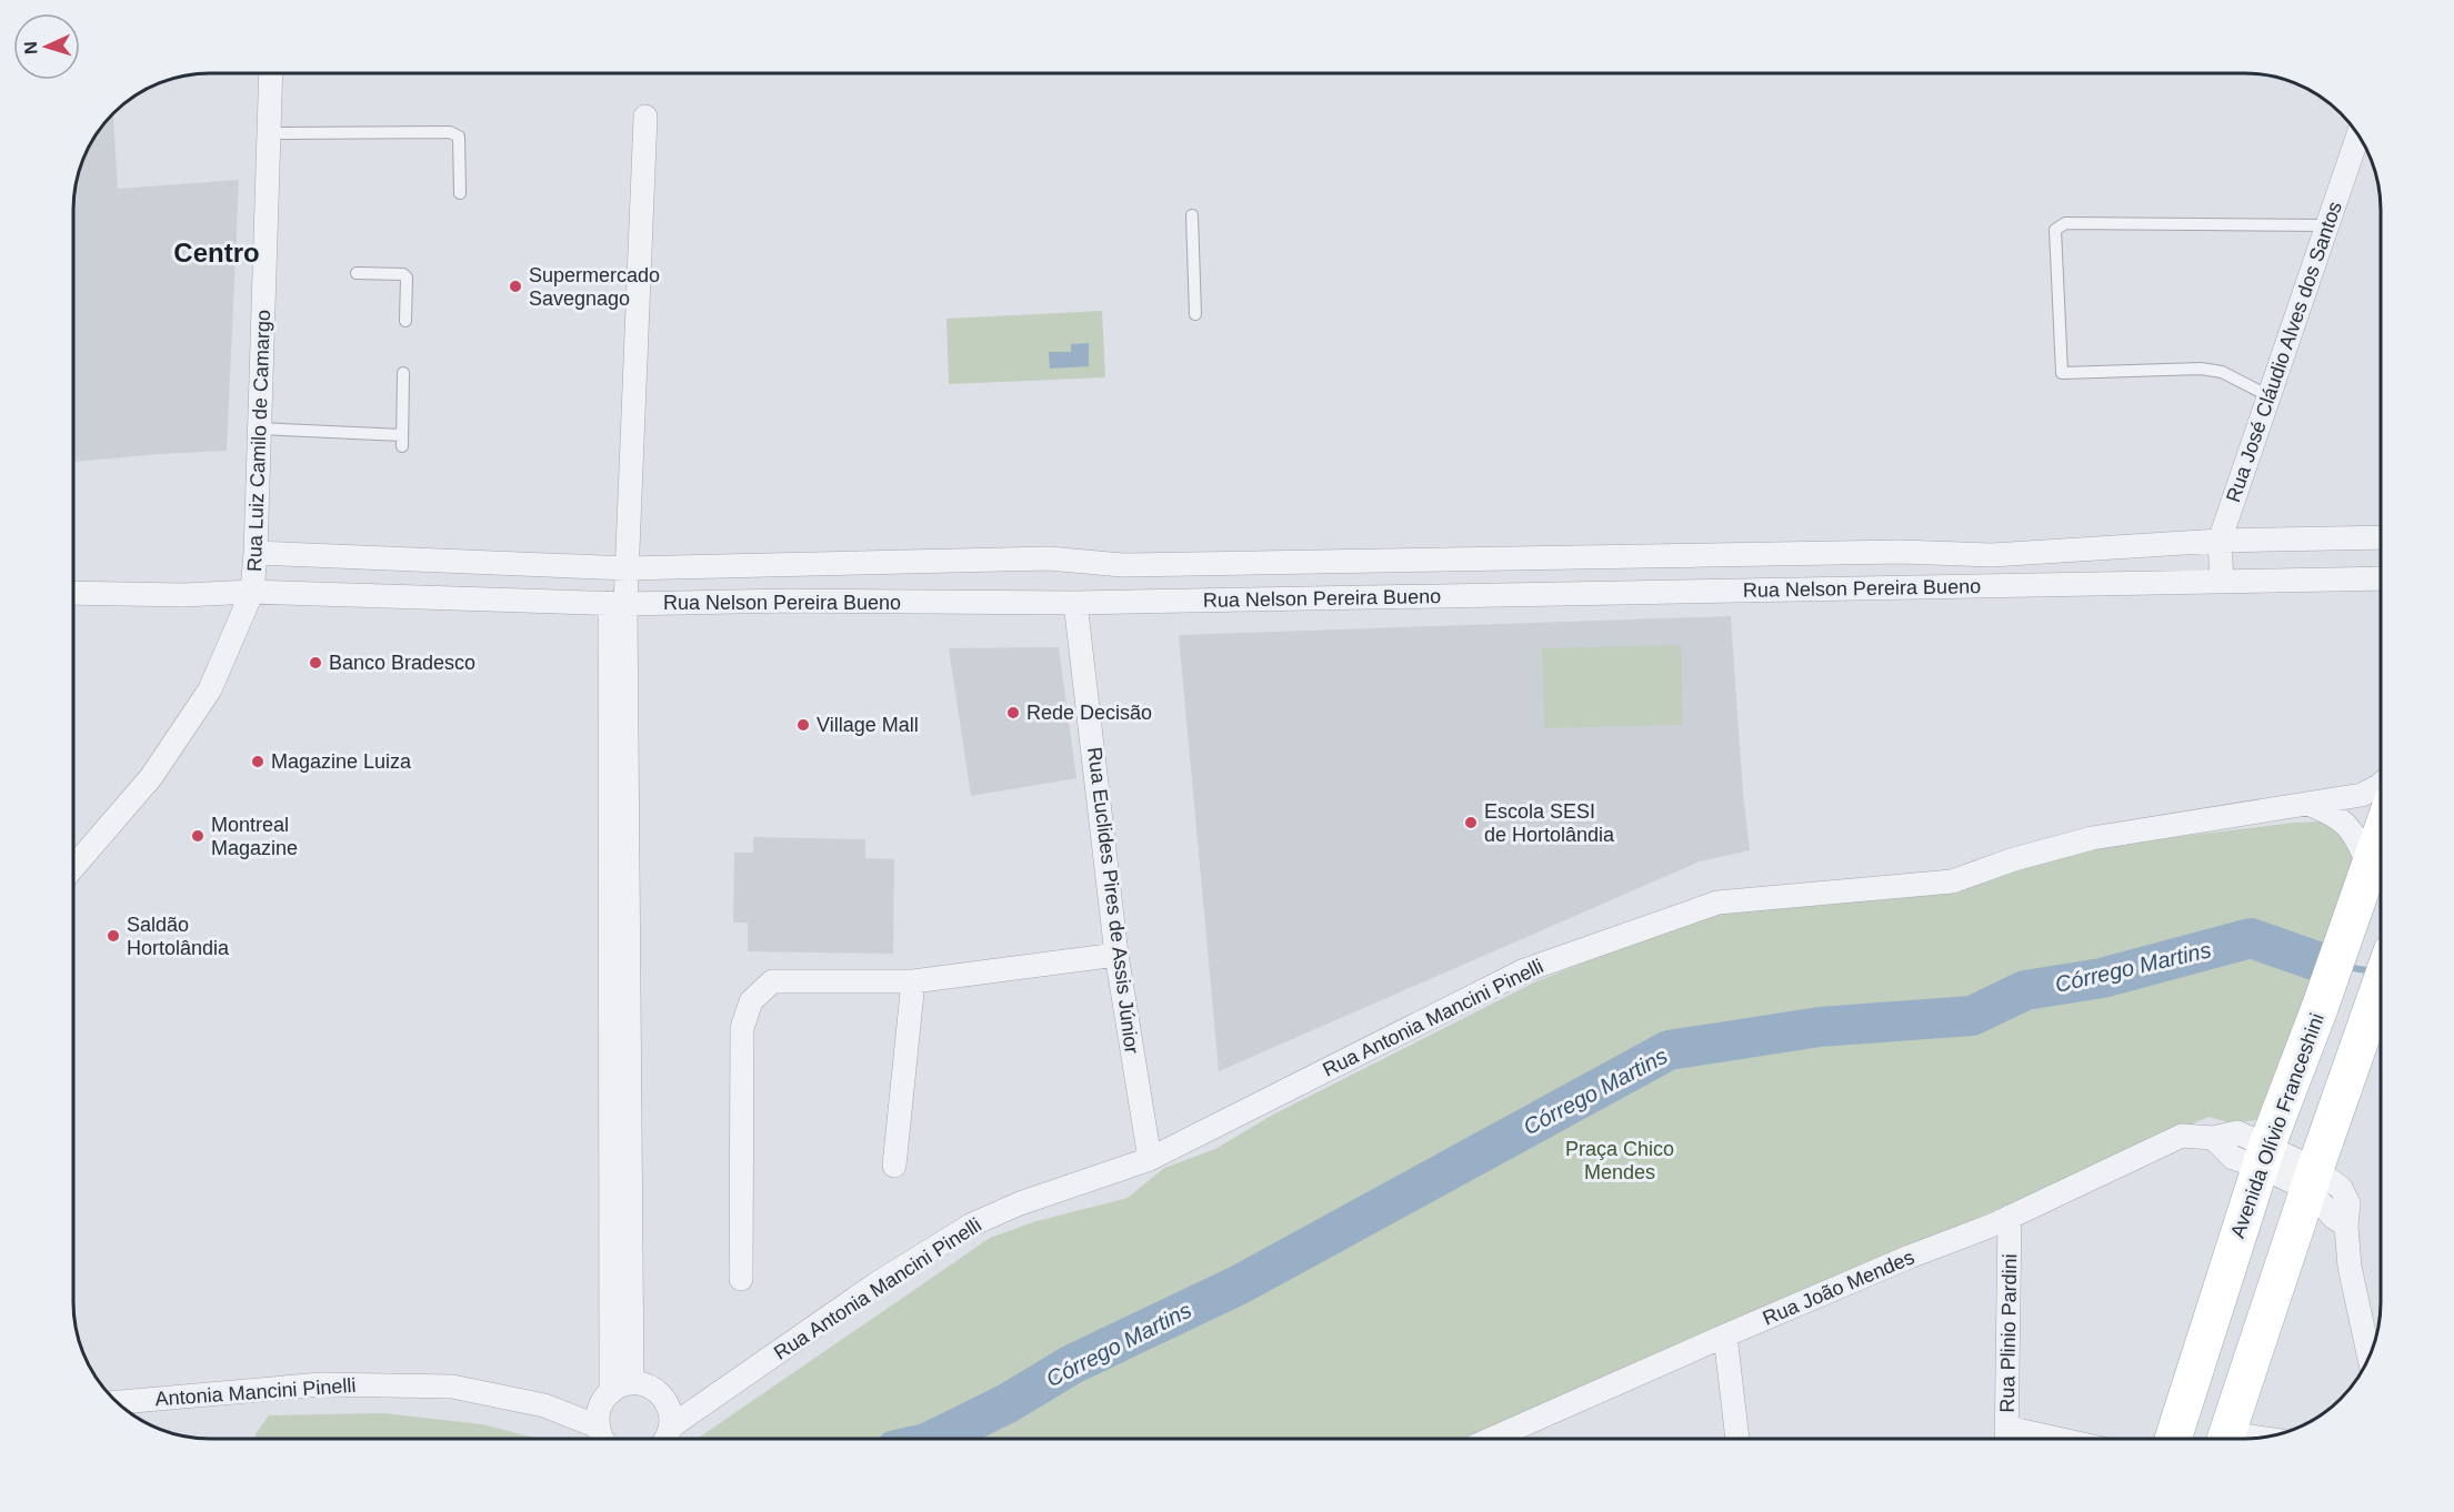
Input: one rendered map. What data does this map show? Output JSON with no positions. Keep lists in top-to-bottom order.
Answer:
{
  "streets": {
    "main road": ["Avenida Olívio Franceshini"],
    "street": [
      "Rua José Cláudio Alves dos Santos",
      "Rua Luiz Camilo de Camargo",
      "Rua Nelson Pereira Bueno",
      "Rua Euclides Pires de Assis Júnior",
      "Rua Antonia Mancini Pinelli",
      "Rua João Mendes",
      "Rua Plinio Pardini",
      "Antonia Mancini Pinelli"
    ]
  },
  "crossings": [
    ["Rua José Cláudio Alves dos Santos", "Rua Nelson Pereira Bueno"],
    ["Rua Luiz Camilo de Camargo", "Rua Nelson Pereira Bueno"],
    ["Rua Nelson Pereira Bueno", "Rua Euclides Pires de Assis Júnior"],
    ["Rua Euclides Pires de Assis Júnior", "Rua Antonia Mancini Pinelli"],
    ["Avenida Olívio Franceshini", "Rua João Mendes"],
    ["Rua João Mendes", "Rua Plinio Pardini"]
  ],
  "districts": ["Centro"],
  "water": ["Córrego Martins"],
  "parks": ["Praça Chico Mendes"],
  "places": [
    "Supermercado Savegnago",
    "Banco Bradesco",
    "Rede Decisão",
    "Village Mall",
    "Magazine Luiza",
    "Escola SESI de Hortolândia",
    "Montreal Magazine",
    "Saldão Hortolândia"
  ],
  "north": "left"
}
